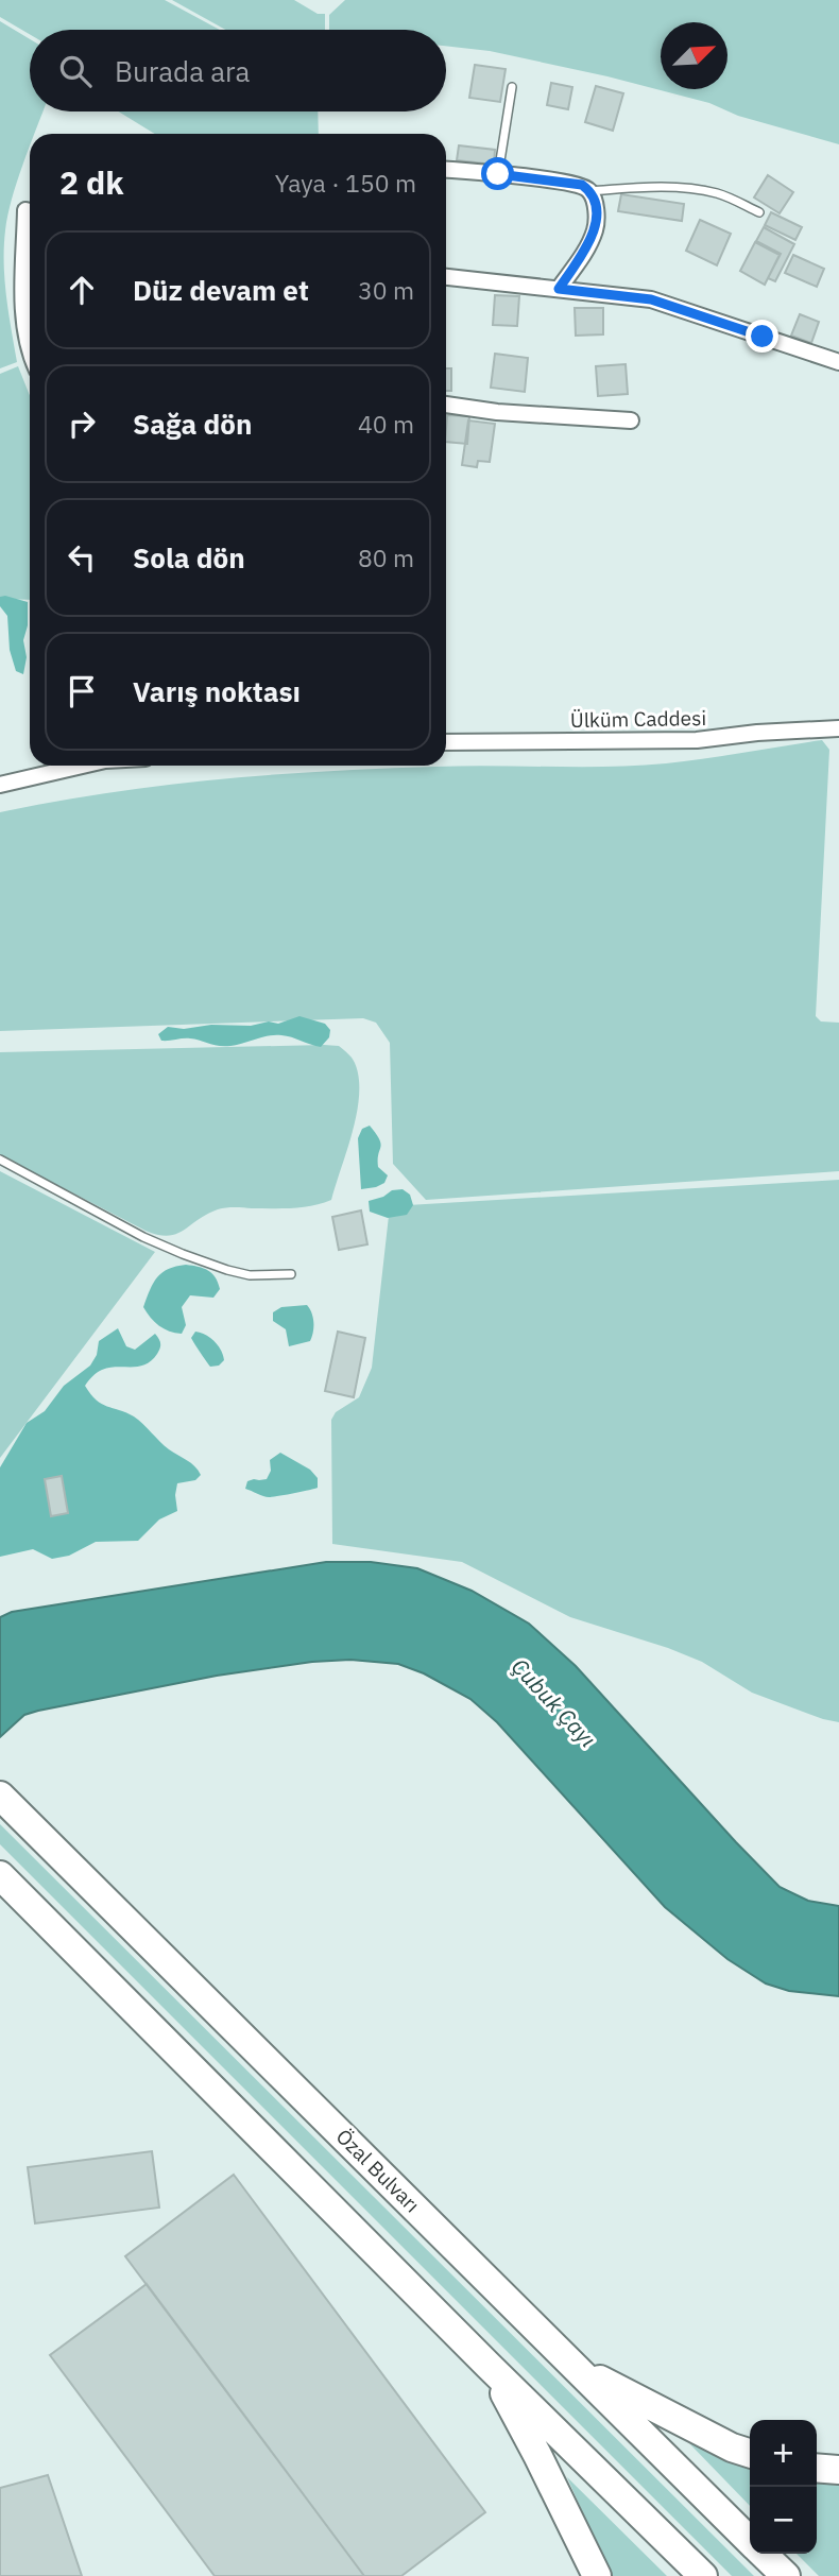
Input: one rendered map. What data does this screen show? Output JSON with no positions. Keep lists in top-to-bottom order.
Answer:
{
  "streets": {
    "highway": ["Özal Bulvarı"],
    "street": ["Ülküm Caddesi"]
  },
  "water": ["Çubuk Çayı"],
  "north": "top right",
  "page": {
    "search": "Burada ara",
    "heading": ["2 dk", "Yaya · 150 m"],
    "list": [
      ["Düz devam et", "30 m"],
      ["Sağa dön", "40 m"],
      ["Sola dön", "80 m"],
      "Varış noktası"
    ],
    "map_buttons": ["+", "−"]
  }
}
